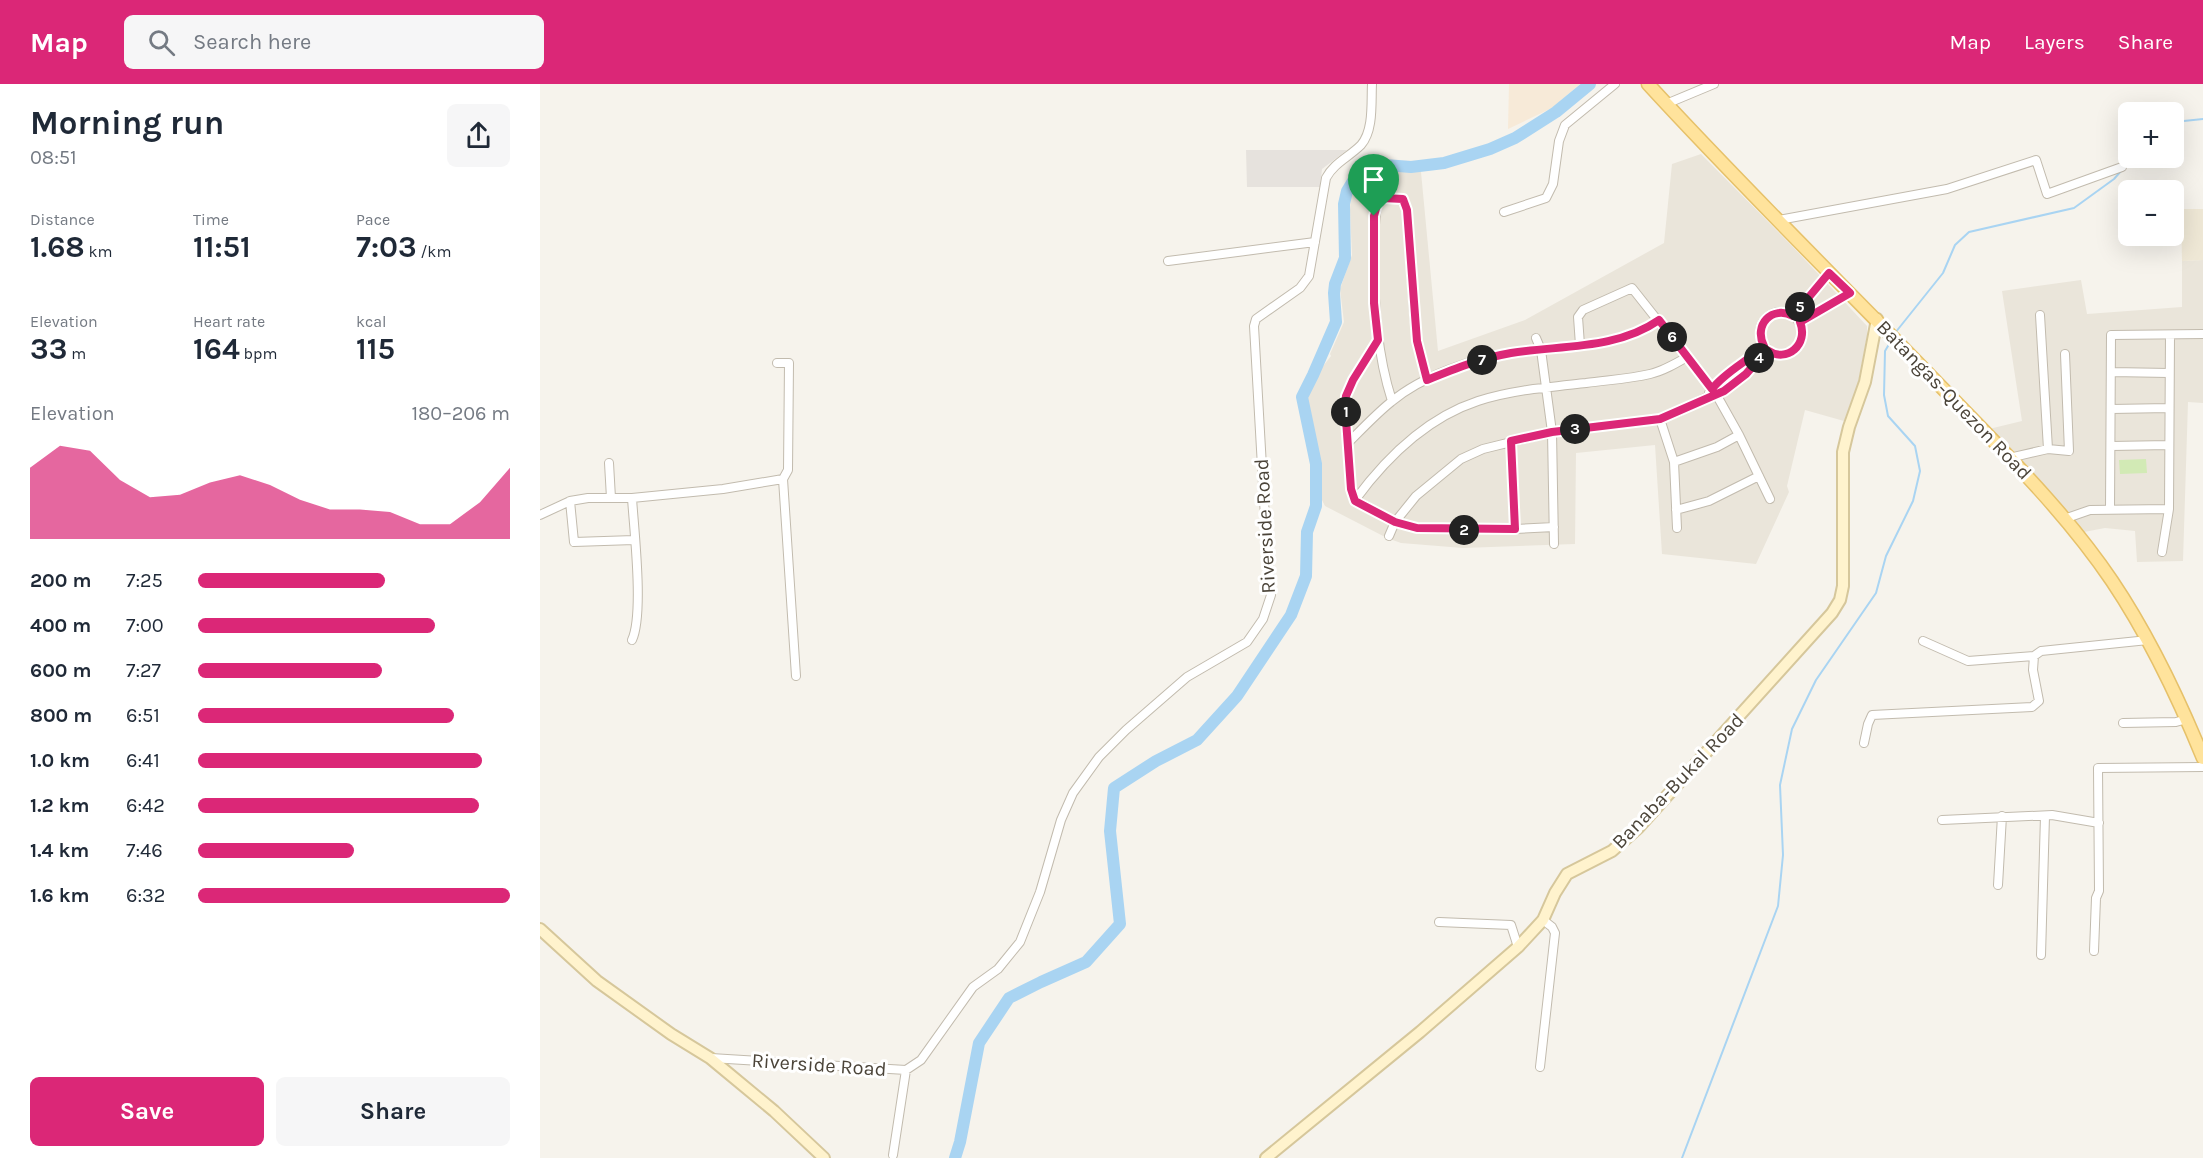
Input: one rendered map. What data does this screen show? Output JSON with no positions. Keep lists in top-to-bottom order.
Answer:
{
  "streets": {
    "main road": ["Batangas-Quezon Road"],
    "street": ["Riverside Road", "Banaba-Bukal Road"]
  },
  "crossings": [
    ["Batangas-Quezon Road", "Banaba-Bukal Road"]
  ],
  "page": {
    "header": "Map",
    "search": "Search here",
    "nav": ["Map", "Layers", "Share"],
    "heading": ["Morning run", "08:51"],
    "map_buttons": ["+", "−"],
    "stats": [
      ["Distance", "1.68 km"],
      ["Time", "11:51"],
      ["Pace", "7:03 /km"],
      ["Elevation", "33 m"],
      ["Heart rate", "164 bpm"],
      ["kcal", "115"]
    ],
    "pins": [
      "5",
      "6",
      "4",
      "7",
      "1",
      "3",
      "2"
    ],
    "chart": ["Elevation", "180–206 m"],
    "list": [
      {
        "name": "200 m",
        "note": "7:25"
      },
      {
        "name": "400 m",
        "note": "7:00"
      },
      {
        "name": "600 m",
        "note": "7:27"
      },
      {
        "name": "800 m",
        "note": "6:51"
      },
      {
        "name": "1.0 km",
        "note": "6:41"
      },
      {
        "name": "1.2 km",
        "note": "6:42"
      },
      {
        "name": "1.4 km",
        "note": "7:46"
      },
      {
        "name": "1.6 km",
        "note": "6:32"
      }
    ],
    "buttons": ["Save", "Share"]
  }
}
